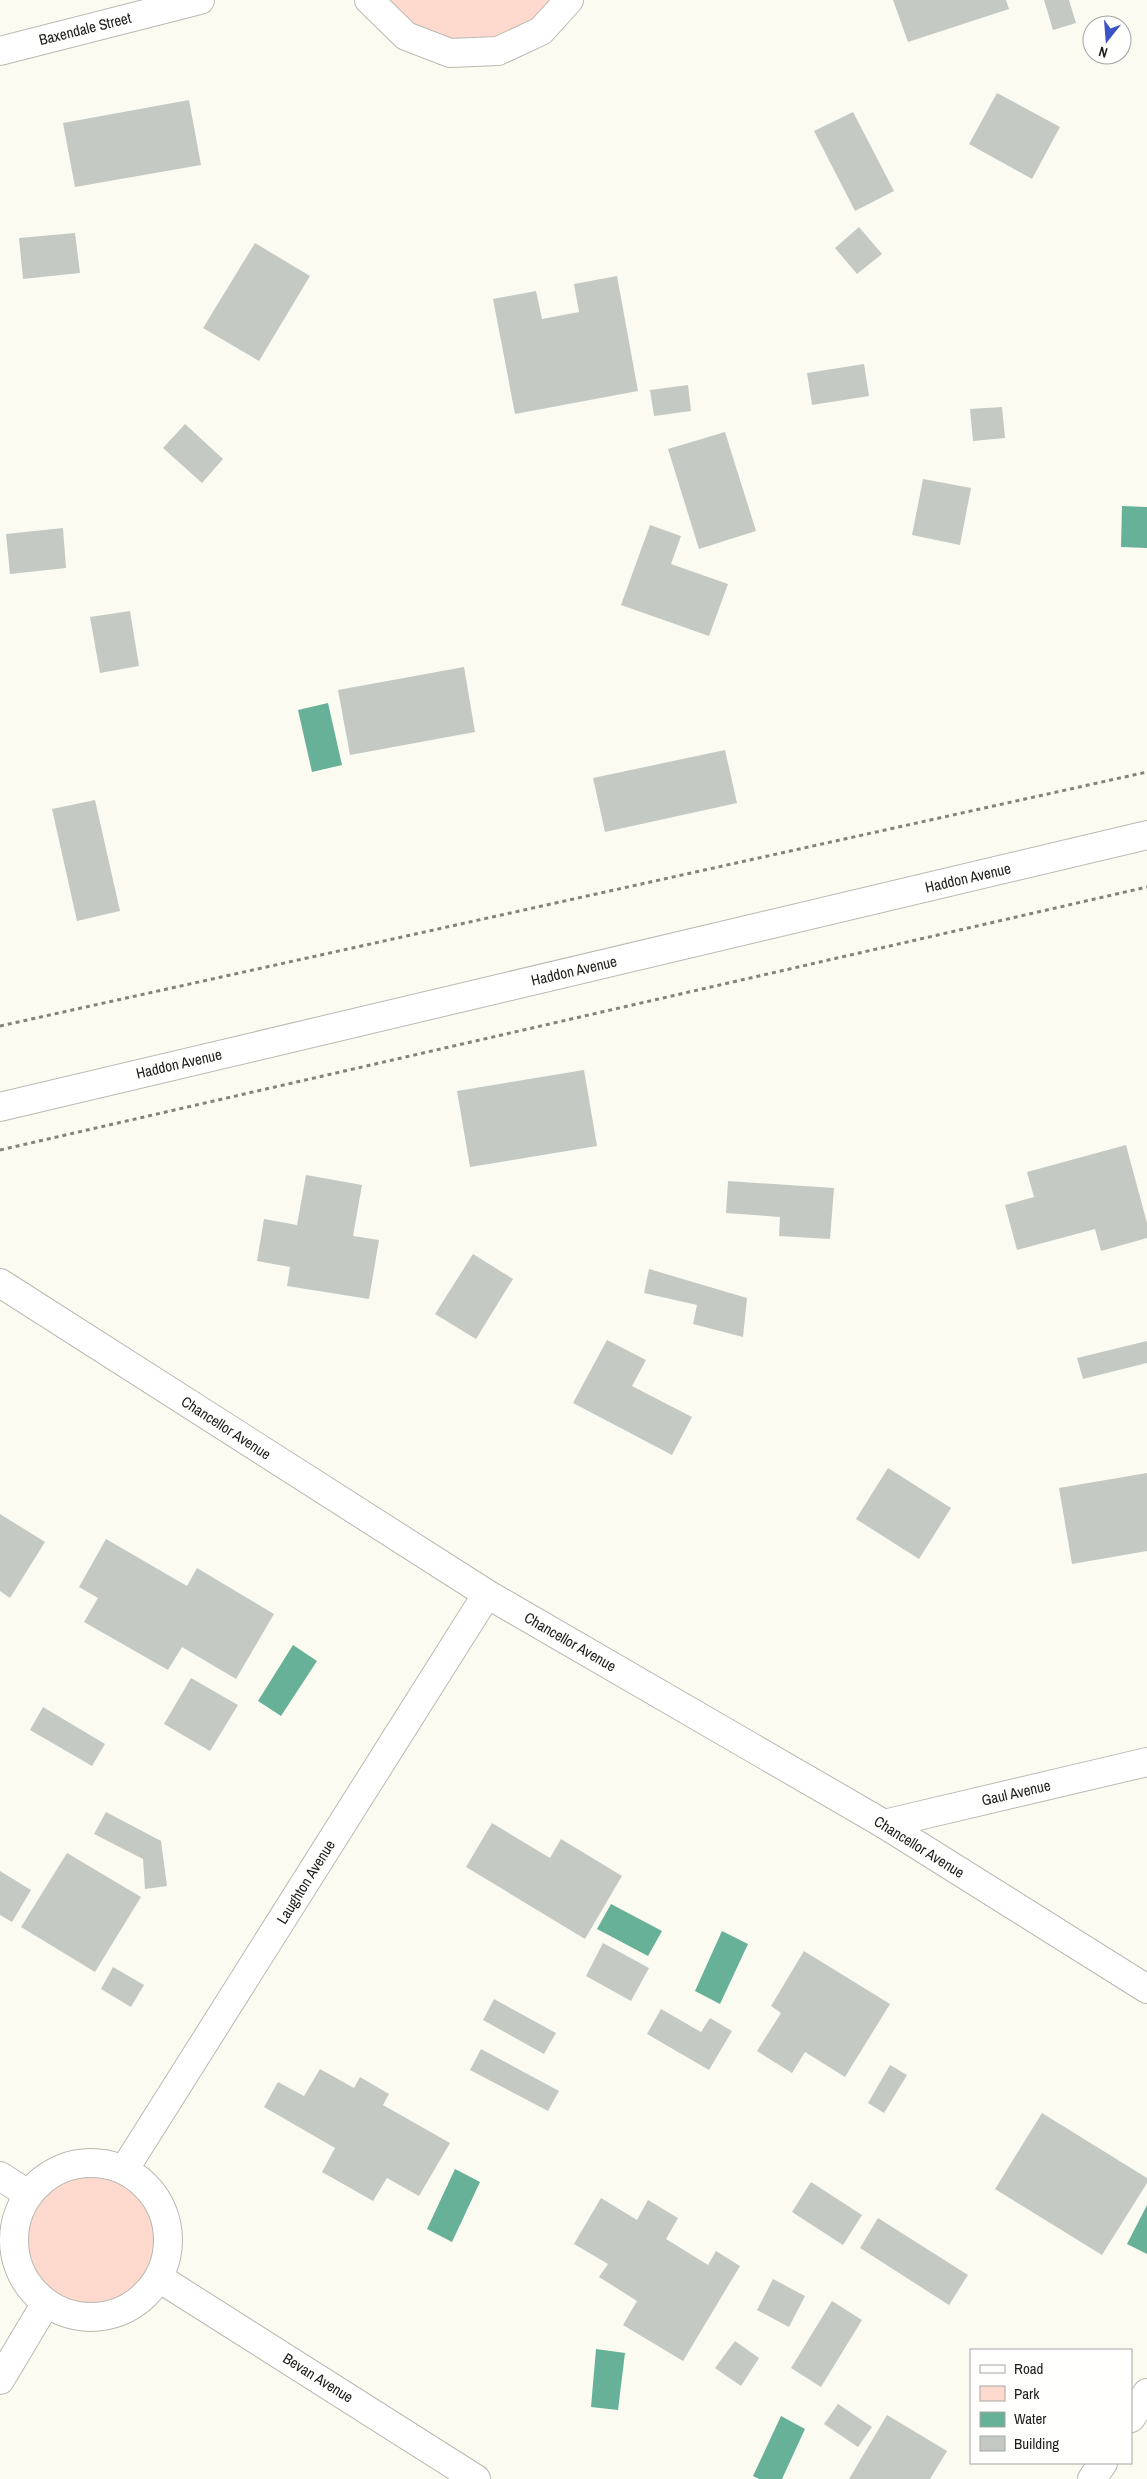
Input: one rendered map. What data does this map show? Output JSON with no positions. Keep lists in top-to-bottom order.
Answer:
{
  "streets": {
    "street": [
      "Baxendale Street",
      "Haddon Avenue",
      "Chancellor Avenue",
      "Gaul Avenue",
      "Laughton Avenue",
      "Bevan Avenue"
    ]
  },
  "crossings": [
    ["Chancellor Avenue", "Gaul Avenue"],
    ["Chancellor Avenue", "Laughton Avenue"],
    ["Laughton Avenue", "Bevan Avenue"]
  ],
  "legend": [
    "Road",
    "Park",
    "Water",
    "Building"
  ],
  "north": "bottom"
}
